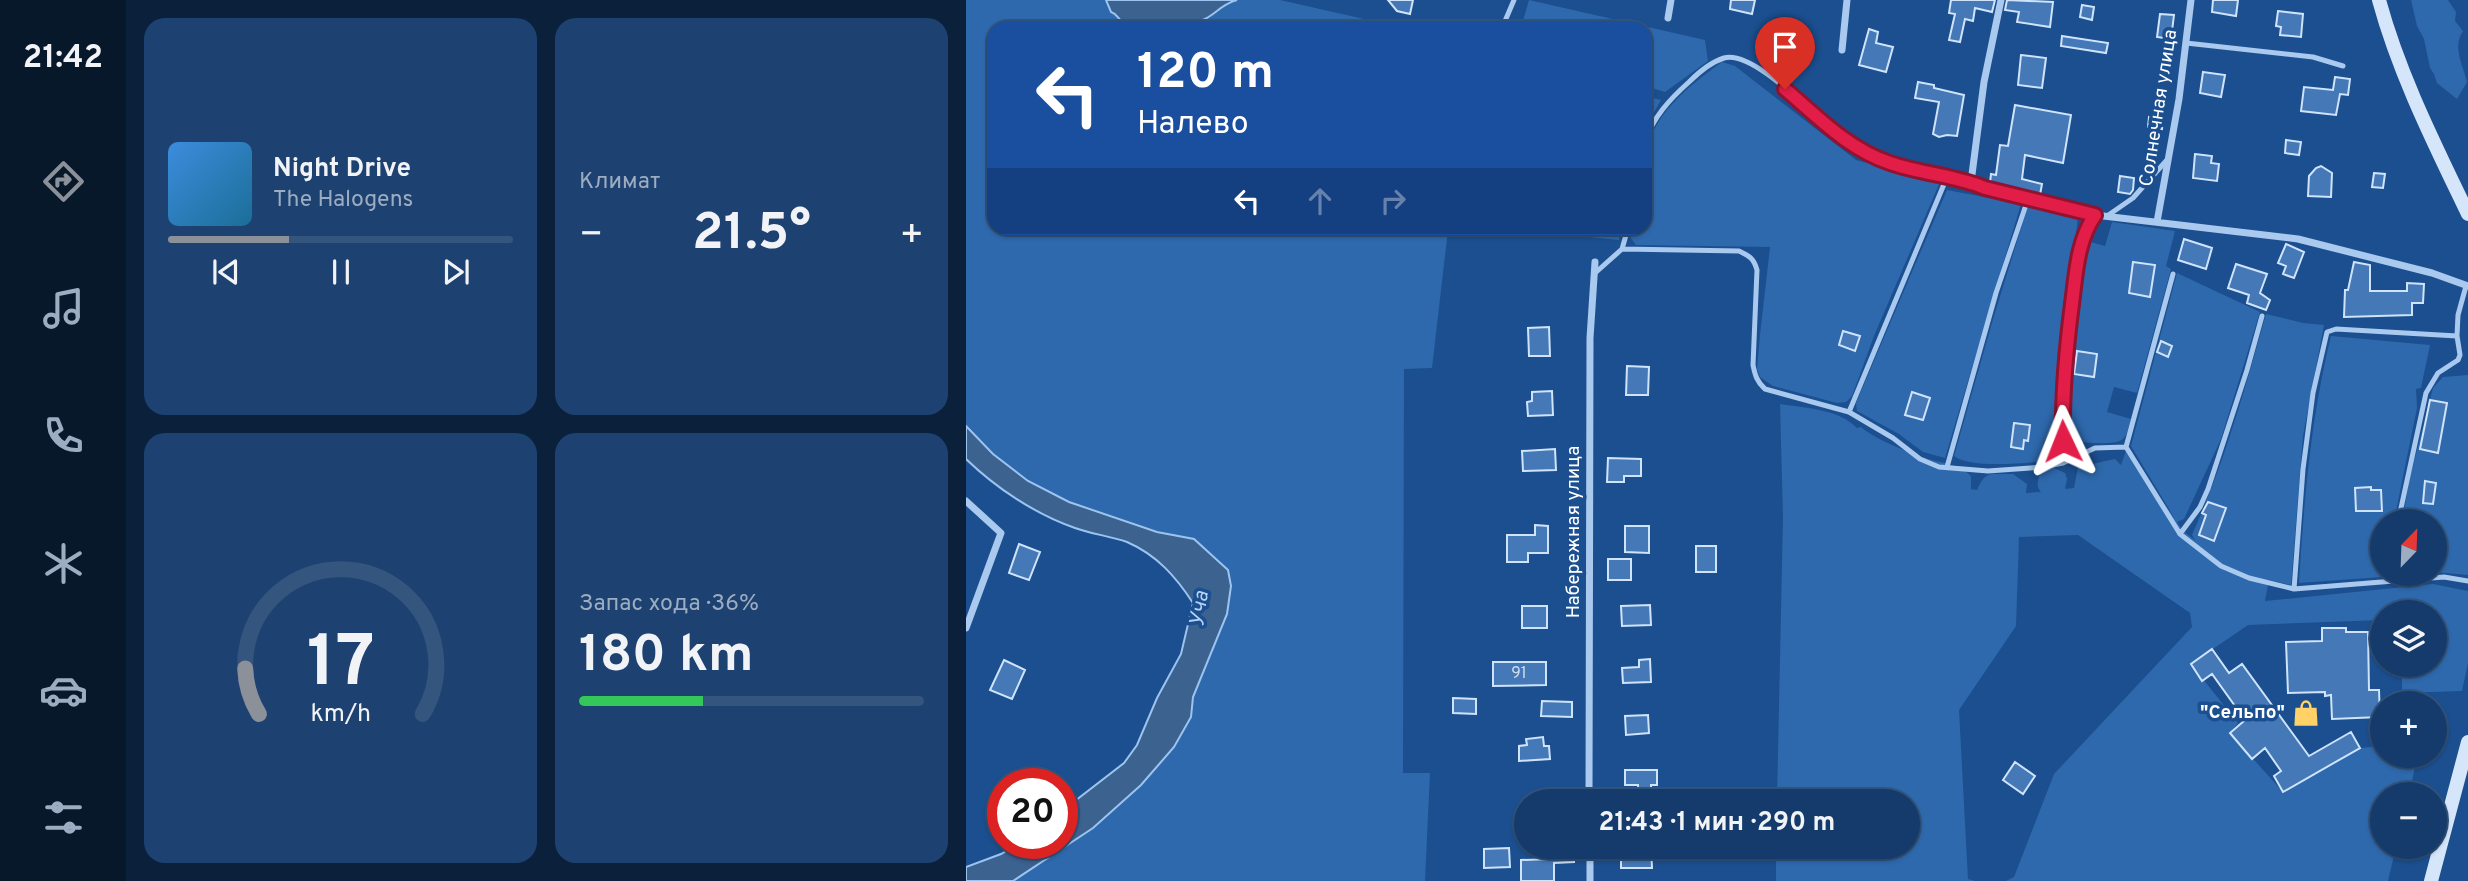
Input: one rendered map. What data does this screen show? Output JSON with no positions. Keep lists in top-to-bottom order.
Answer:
{
  "streets": {
    "street": ["Солнечная улица", "Набережная улица"]
  },
  "water": ["Уча"],
  "places": {
    "shop": ["\"Сельпо\""]
  },
  "house_numbers": ["91"],
  "north": "top right",
  "page": {
    "tabs": "21:42",
    "tile": [
      "Климат",
      ["Запас хода · 36%", "180 km"]
    ],
    "turn": ["120 m", "Налево"],
    "song": ["Night Drive", "The Halogens"],
    "heat": ["−", "21.5°", "+"],
    "map_buttons": ["+", "−"],
    "limit": "20",
    "trip": "21:43 · 1 мин · 290 m",
    "gauge": ["17", "km/h"]
  }
}
